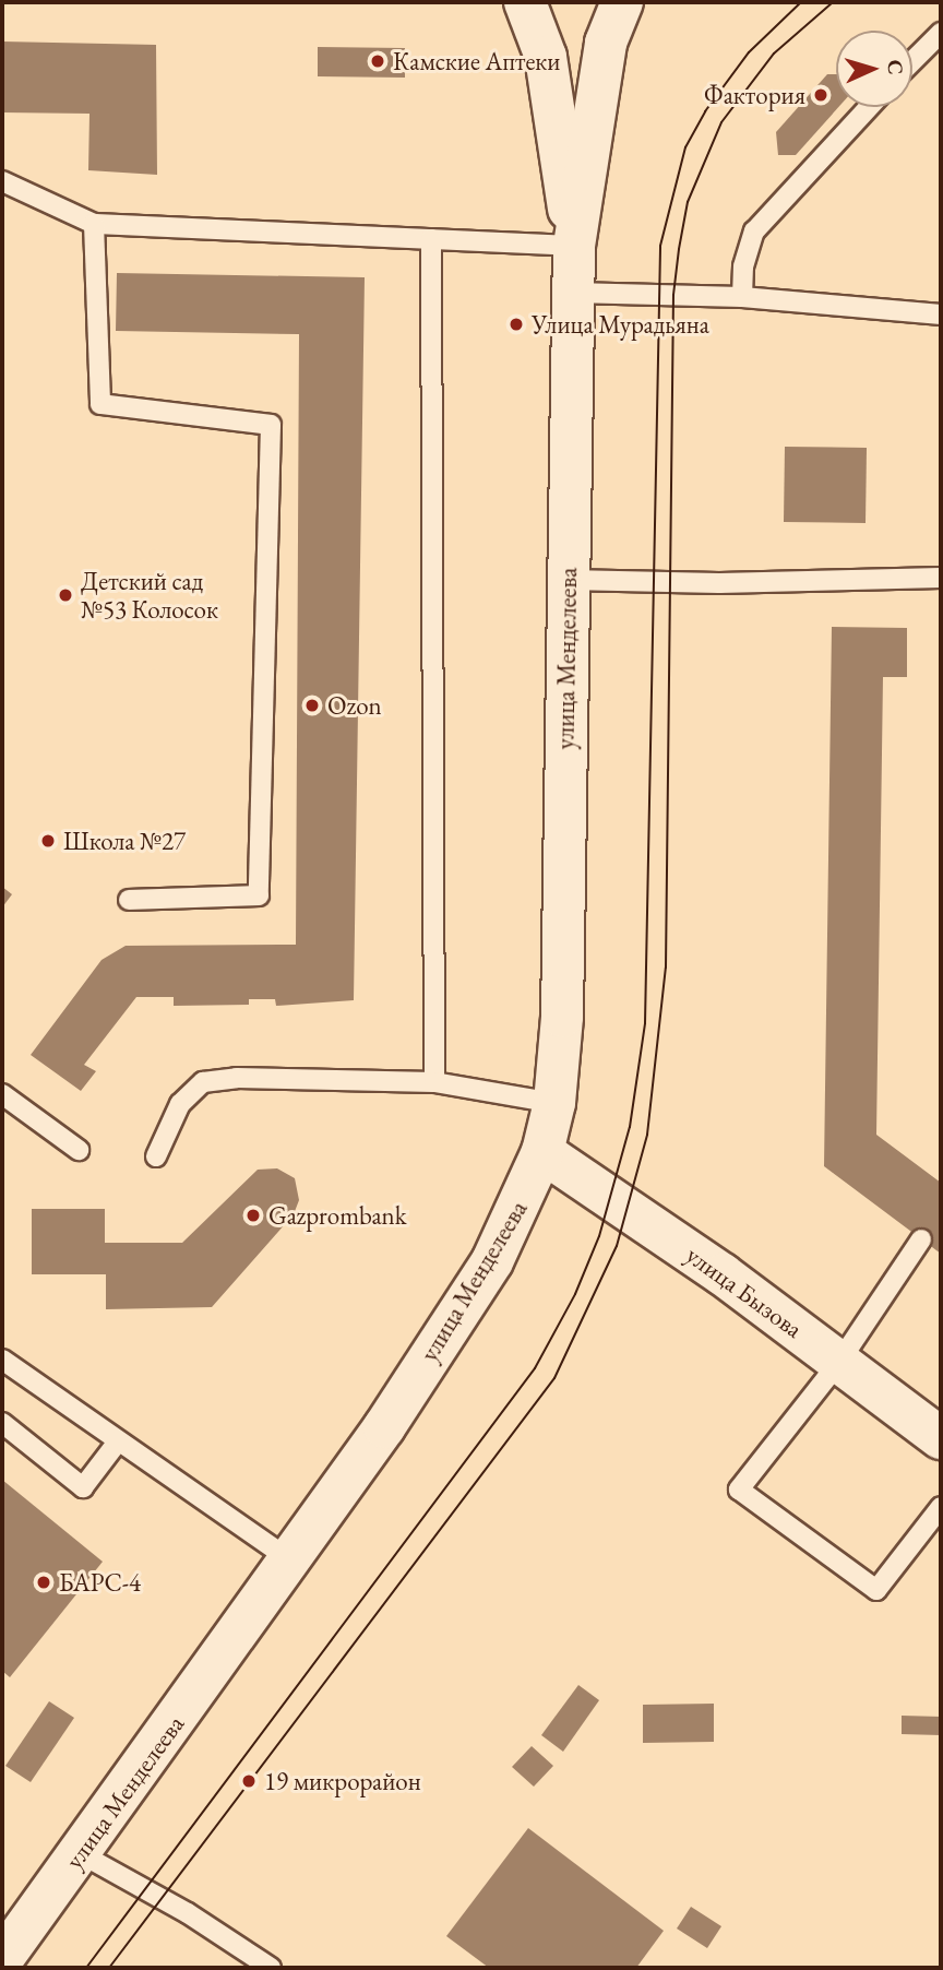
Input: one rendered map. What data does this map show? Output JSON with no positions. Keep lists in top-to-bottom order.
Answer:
{
  "streets": {
    "main road": ["улица Менделеева", "улица Бызова"]
  },
  "crossings": [
    ["улица Менделеева", "улица Бызова"]
  ],
  "places": [
    "Камские Аптеки",
    "Фактория",
    "Улица Мурадьяна",
    "Детский сад №53 Колосок",
    "Ozon",
    "Школа №27",
    "Gazprombank",
    "БАРС-4",
    "19 микрорайон"
  ],
  "north": "right"
}
